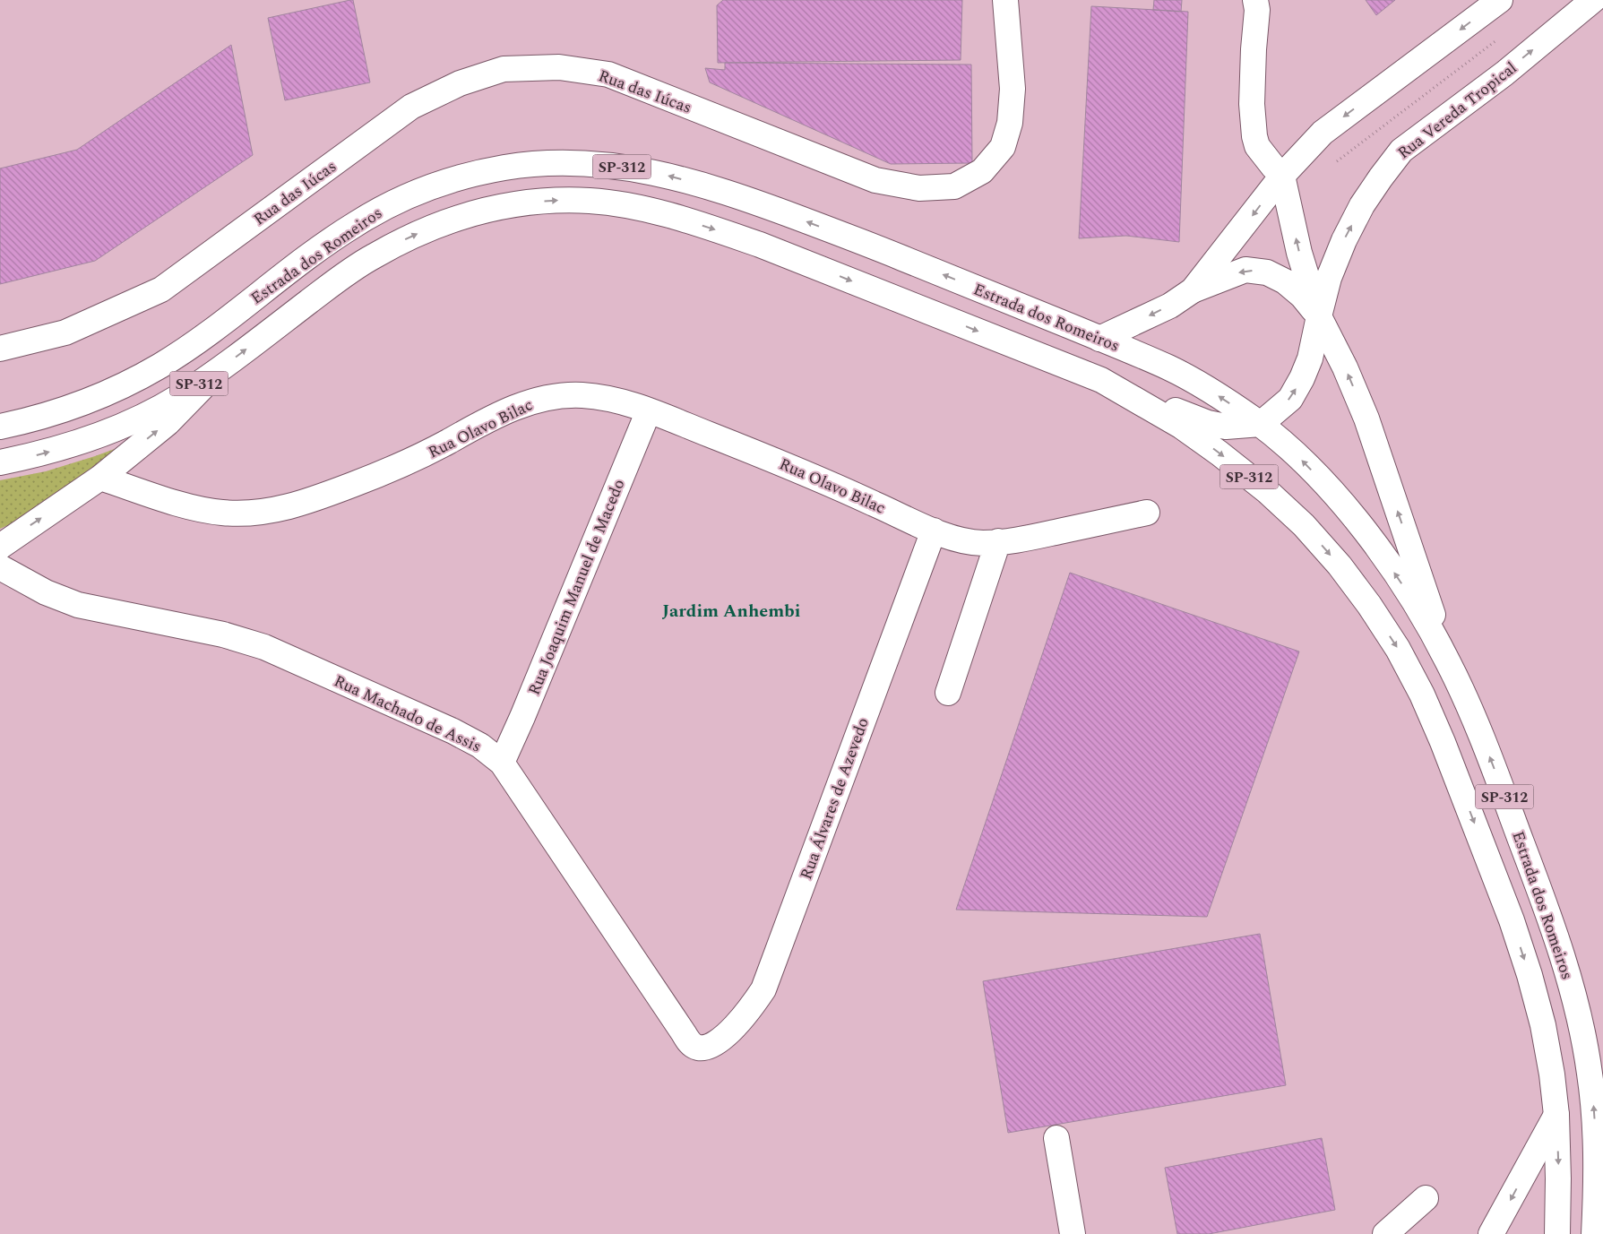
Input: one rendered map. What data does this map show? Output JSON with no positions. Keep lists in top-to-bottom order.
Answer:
{
  "streets": {
    "street": [
      "Rua das Iúcas",
      "Rua Vereda Tropical",
      "SP-312",
      "Estrada dos Romeiros",
      "Rua Olavo Bilac",
      "Rua Joaquim Manuel de Macedo",
      "Rua Machado de Assis",
      "Rua Álvares de Azevedo"
    ]
  },
  "crossings": [
    ["Rua Vereda Tropical", "Estrada dos Romeiros"],
    ["Rua Olavo Bilac", "Rua Joaquim Manuel de Macedo"],
    ["Rua Olavo Bilac", "Rua Álvares de Azevedo"],
    ["Rua Joaquim Manuel de Macedo", "Rua Machado de Assis"],
    ["Rua Machado de Assis", "Rua Álvares de Azevedo"]
  ],
  "districts": ["Jardim Anhembi"]
}
